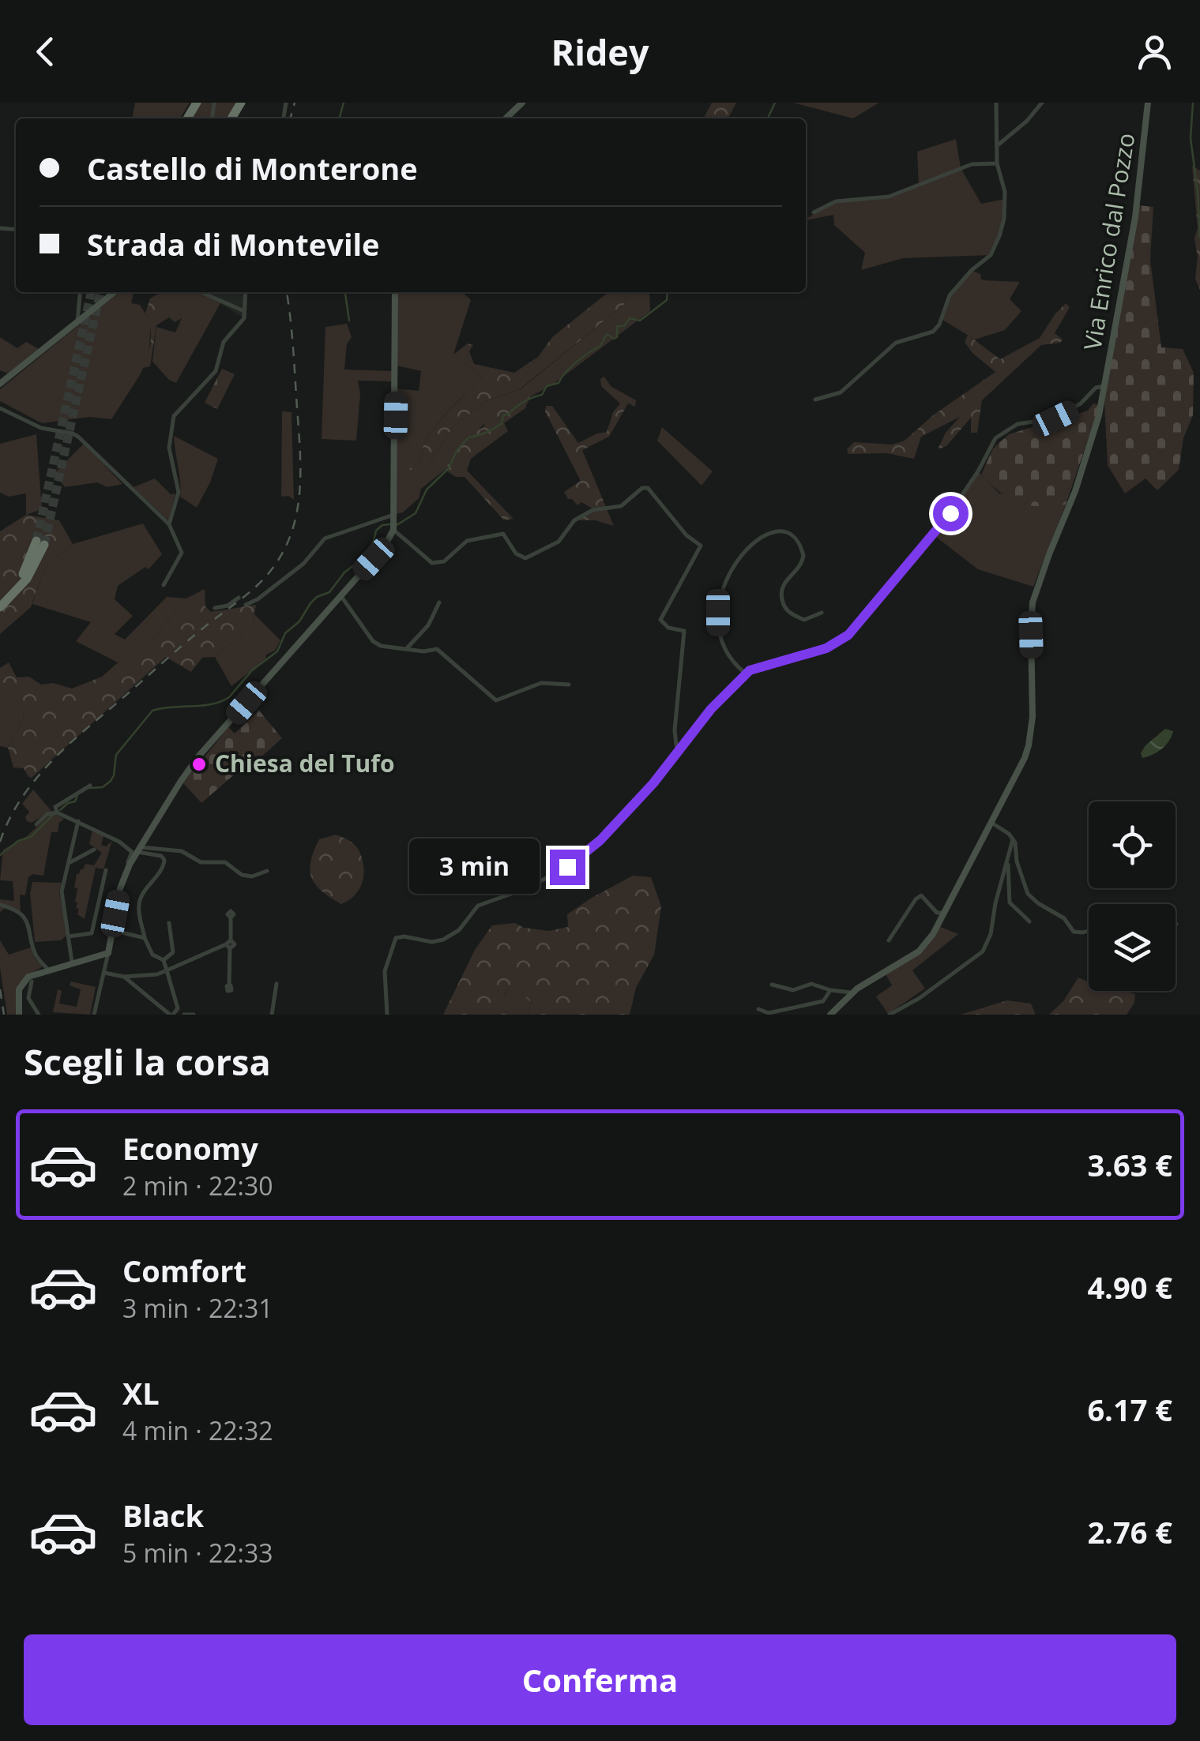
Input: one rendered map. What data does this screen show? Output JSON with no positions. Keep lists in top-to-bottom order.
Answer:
{
  "streets": {
    "street": ["Via Enrico dal Pozzo"]
  },
  "places": ["Chiesa del Tufo"],
  "page": {
    "header": "Ridey",
    "banner": ["Castello di Monterone", "Strada di Montevile"],
    "bubble": "3 min",
    "heading": "Scegli la corsa",
    "list": [
      {
        "name": "Economy",
        "note": "2 min · 22:30",
        "value": "3.63 €"
      },
      {
        "name": "Comfort",
        "note": "3 min · 22:31",
        "value": "4.90 €"
      },
      {
        "name": "XL",
        "note": "4 min · 22:32",
        "value": "6.17 €"
      },
      {
        "name": "Black",
        "note": "5 min · 22:33",
        "value": "2.76 €"
      }
    ],
    "buttons": "Conferma"
  }
}
